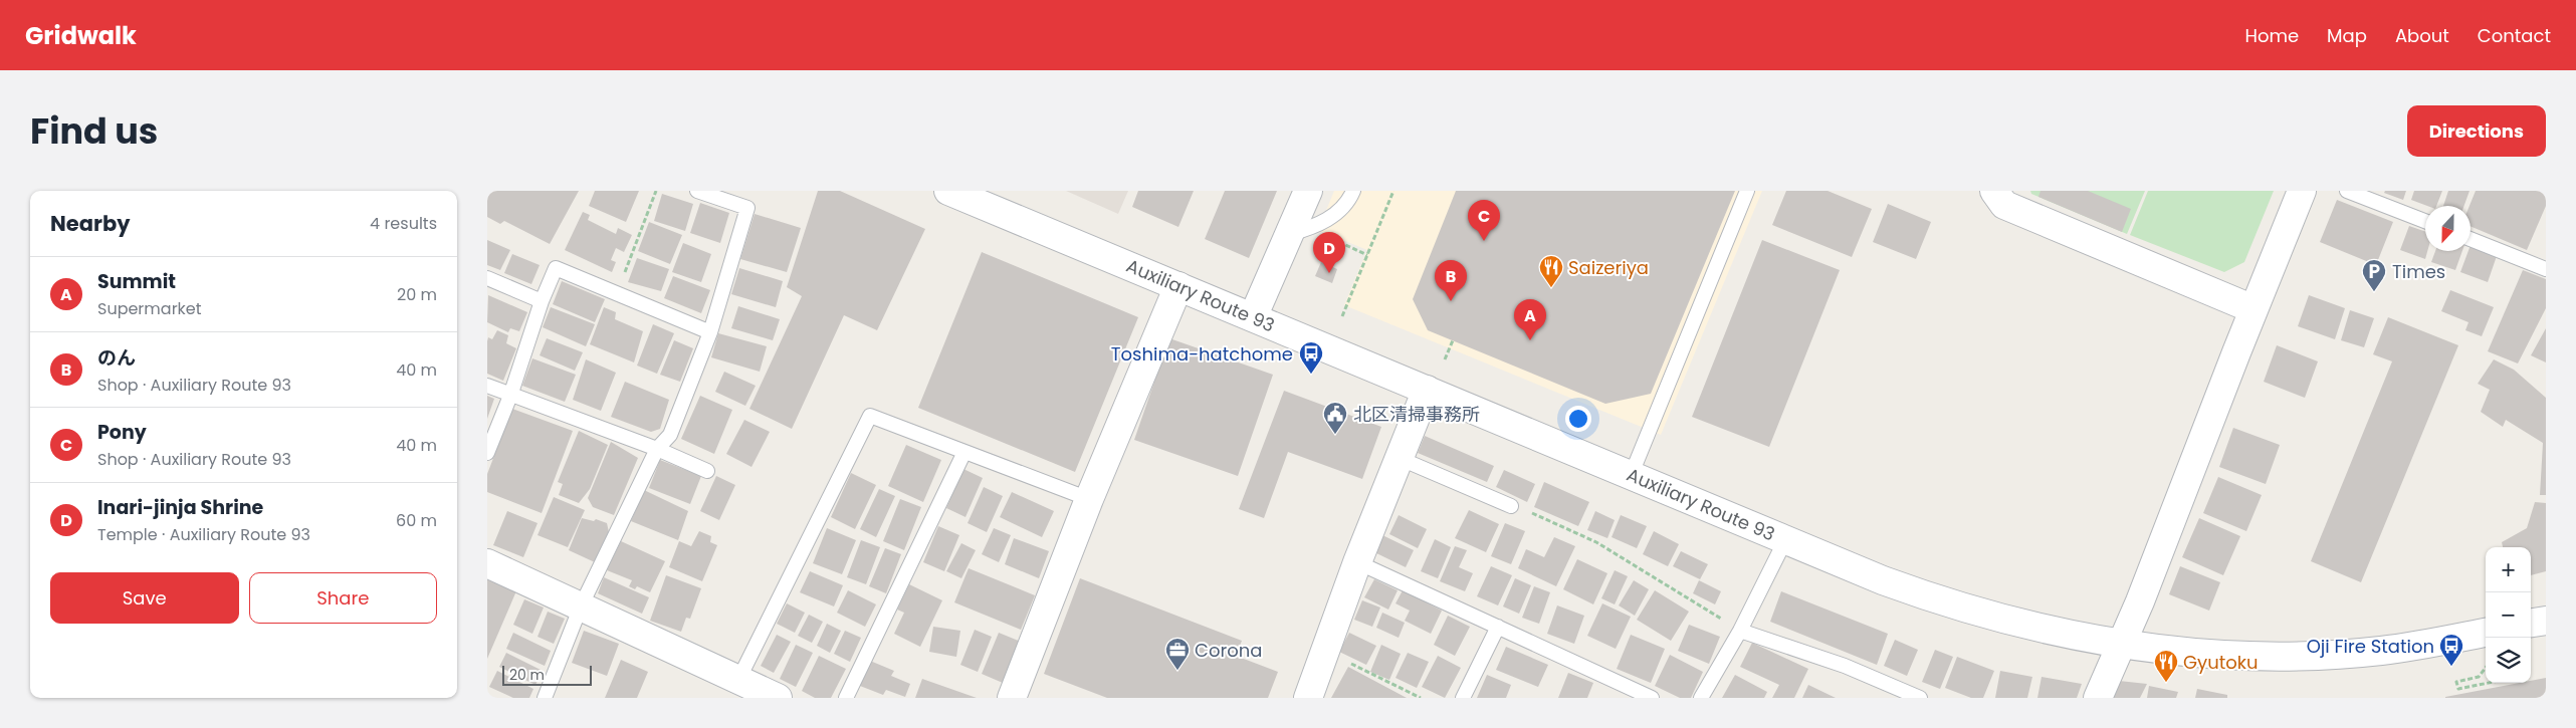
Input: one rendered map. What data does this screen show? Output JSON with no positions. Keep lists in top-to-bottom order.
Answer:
{
  "streets": {
    "street": ["Auxiliary Route 93"]
  },
  "places": {
    "restaurant": ["Saizeriya", "Gyutoku"],
    "parking": ["Times"],
    "bus stop": ["Toshima-hatchome", "Oji Fire Station"],
    "public building": ["北区清掃事務所"],
    "office": ["Corona"]
  },
  "scale_bar": "20 m",
  "north": "bottom",
  "page": {
    "header": "Gridwalk",
    "nav": [
      "Home",
      "Map",
      "About",
      "Contact"
    ],
    "title": "Find us",
    "buttons": [
      "Directions",
      ["Save", "Share"]
    ],
    "heading": ["Nearby", "4 results"],
    "pins": [
      "C",
      "D",
      "B",
      "A"
    ],
    "list": [
      {
        "mark": "A",
        "name": "Summit",
        "note": "Supermarket",
        "value": "20 m"
      },
      {
        "mark": "B",
        "name": "のん",
        "note": "Shop · Auxiliary Route 93",
        "value": "40 m"
      },
      {
        "mark": "C",
        "name": "Pony",
        "note": "Shop · Auxiliary Route 93",
        "value": "40 m"
      },
      {
        "mark": "D",
        "name": "Inari-jinja Shrine",
        "note": "Temple · Auxiliary Route 93",
        "value": "60 m"
      }
    ],
    "map_buttons": ["+", "−"],
    "scale": "20 m"
  }
}
